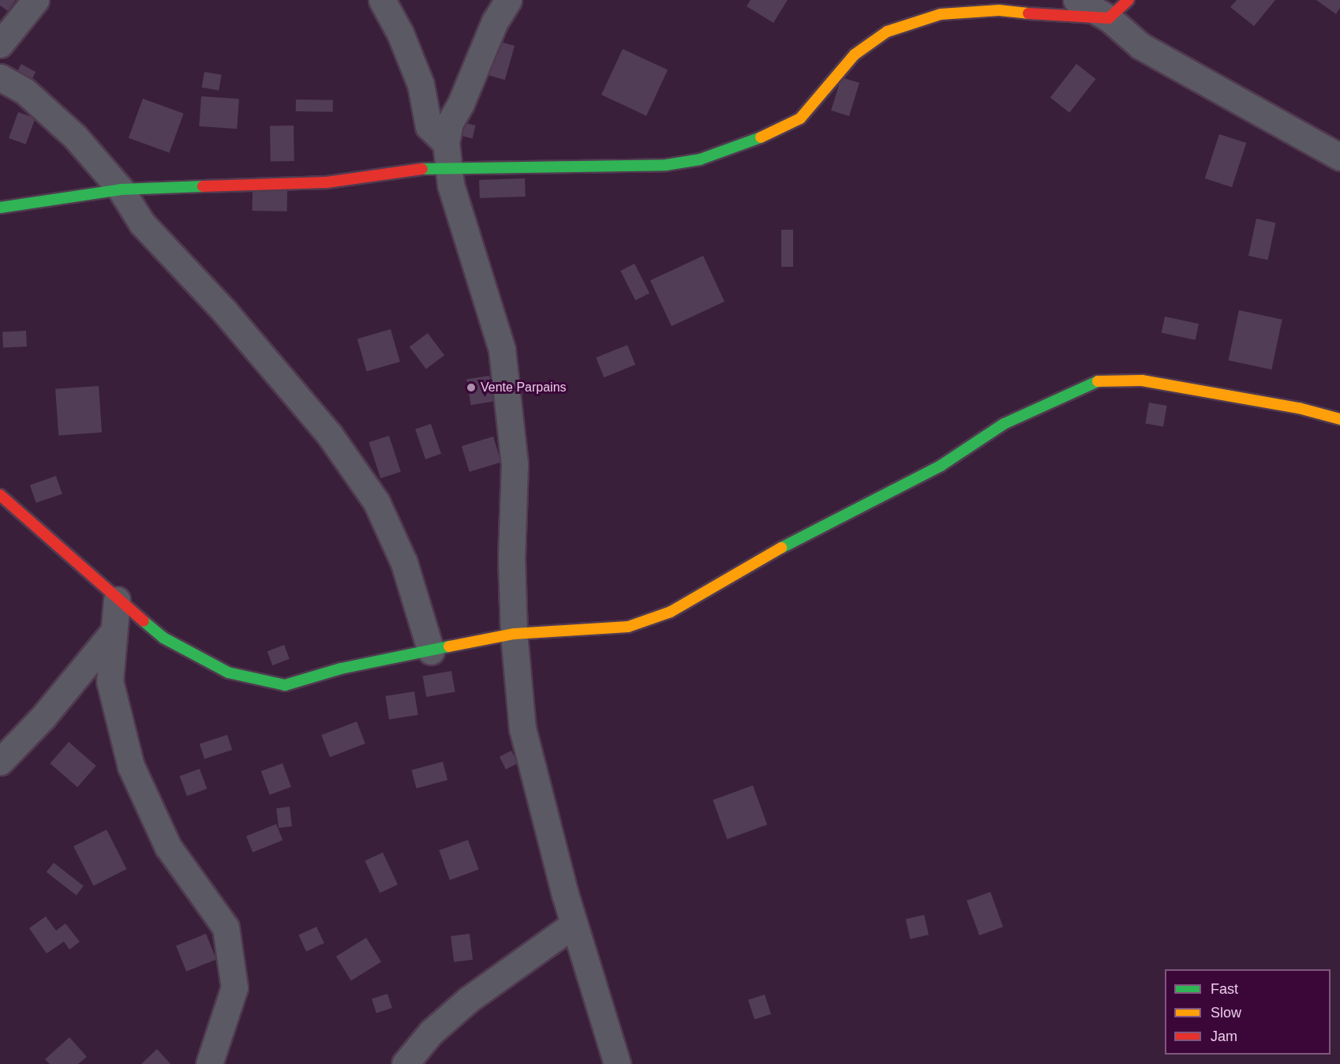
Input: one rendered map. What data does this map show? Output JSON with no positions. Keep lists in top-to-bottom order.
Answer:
{
  "places": ["Vente Parpains"],
  "legend": ["Fast", "Slow", "Jam"]
}
